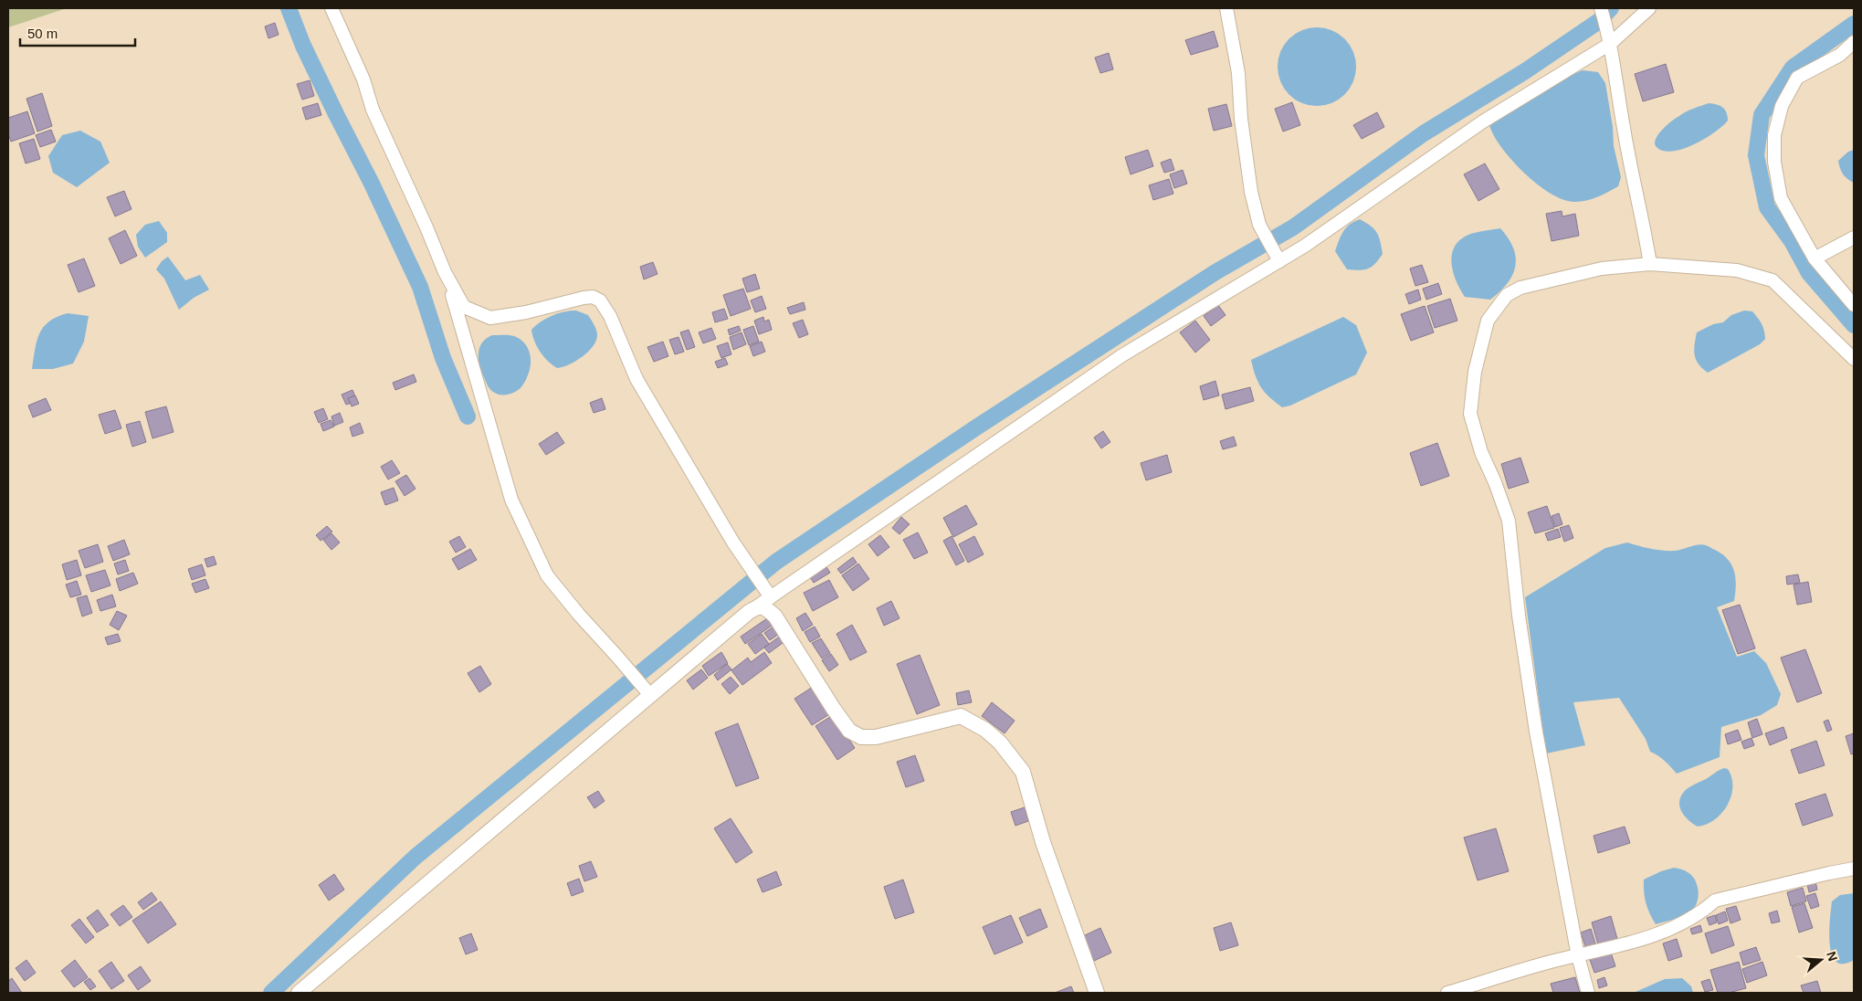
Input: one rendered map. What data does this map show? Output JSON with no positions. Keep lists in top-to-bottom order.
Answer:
{
  "scale_bar": "50 m",
  "north": "right"
}
